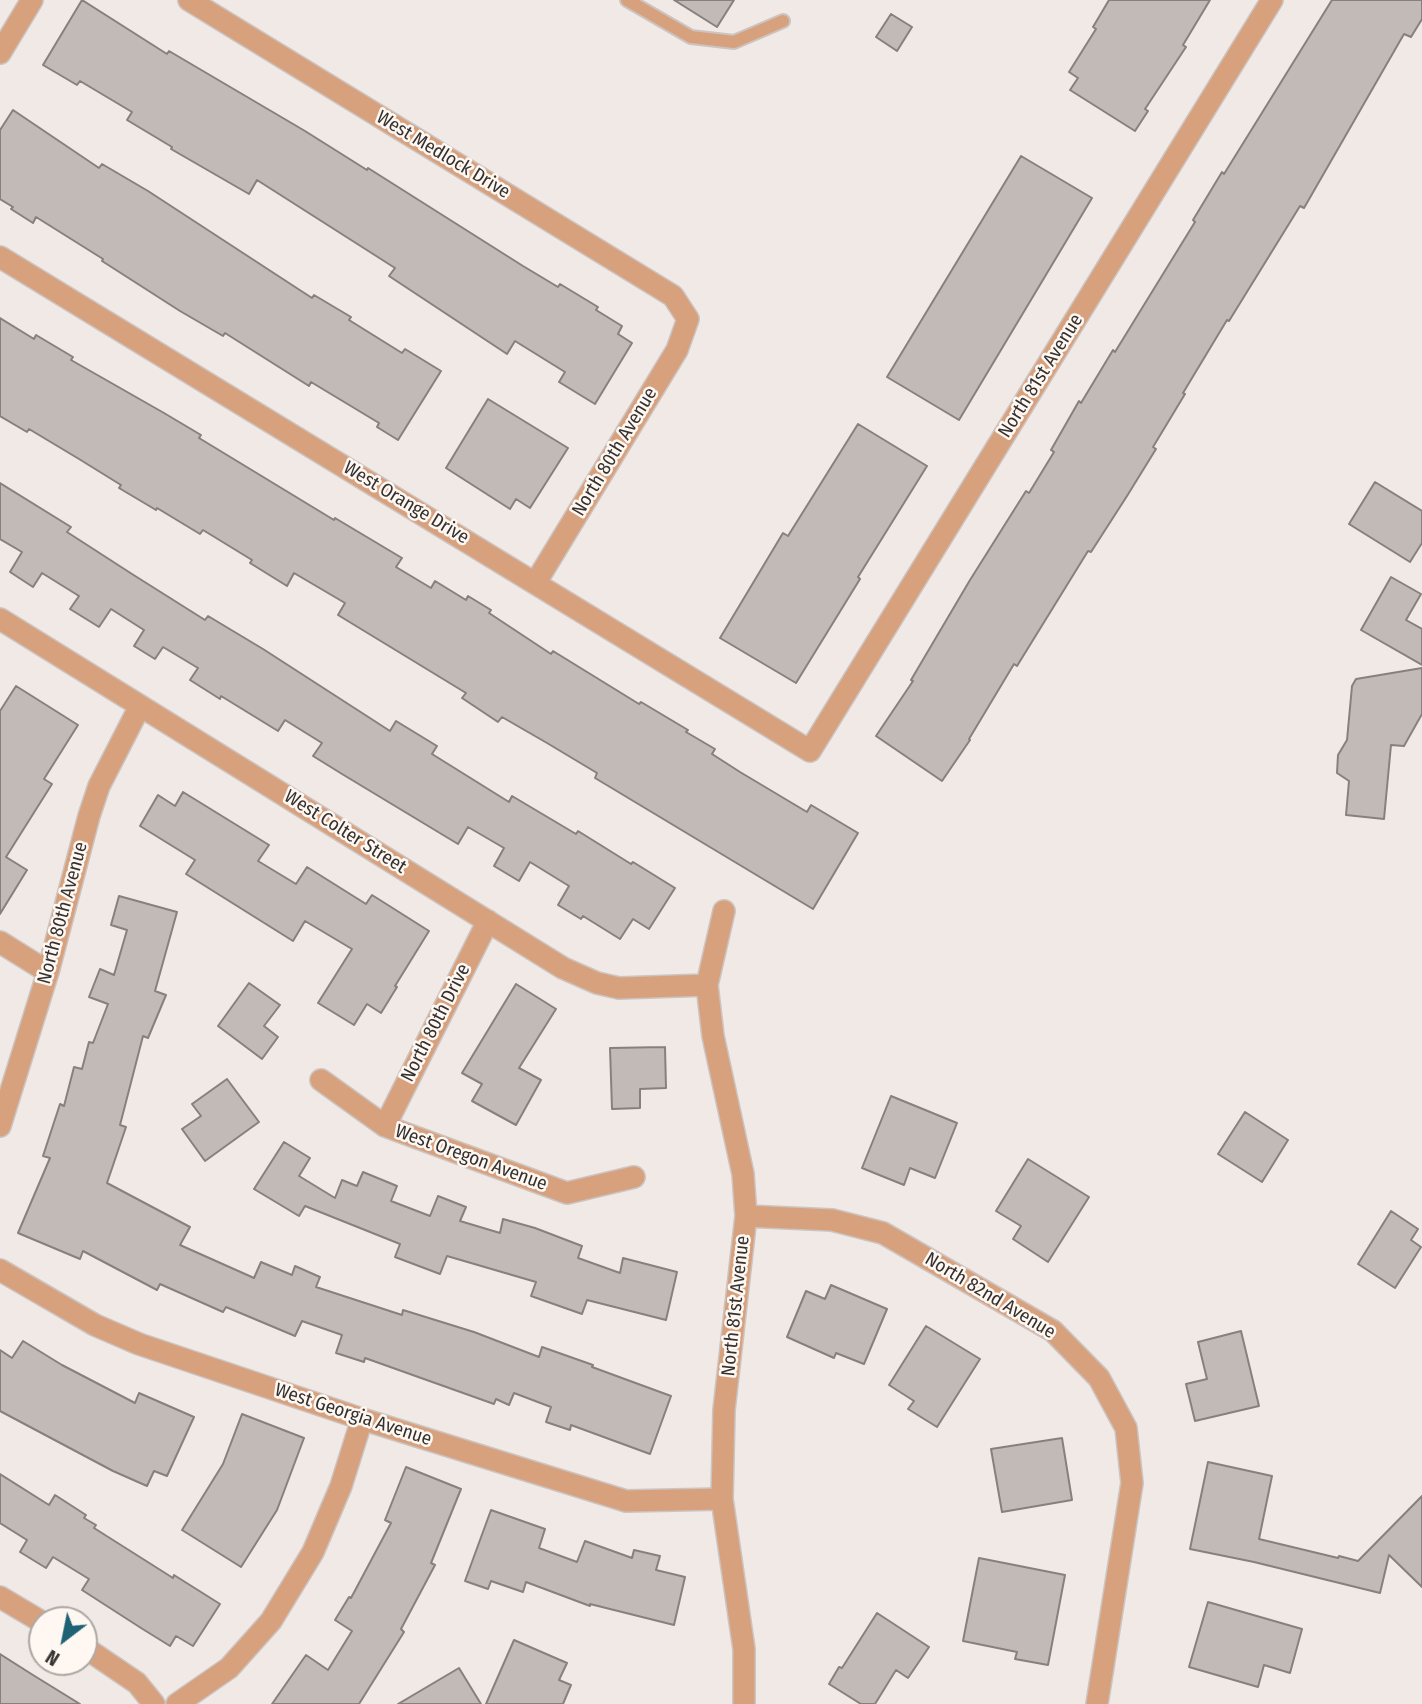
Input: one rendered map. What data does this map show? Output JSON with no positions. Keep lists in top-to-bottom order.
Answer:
{
  "streets": {
    "street": [
      "West Medlock Drive",
      "North 81st Avenue",
      "North 80th Avenue",
      "West Orange Drive",
      "West Colter Street",
      "North 80th Drive",
      "West Oregon Avenue",
      "North 82nd Avenue",
      "West Georgia Avenue"
    ]
  },
  "crossings": [
    ["West Medlock Drive", "North 80th Avenue"],
    ["North 81st Avenue", "West Orange Drive"],
    ["North 81st Avenue", "West Colter Street"],
    ["North 81st Avenue", "North 82nd Avenue"],
    ["North 81st Avenue", "West Georgia Avenue"],
    ["North 80th Avenue", "West Orange Drive"],
    ["North 80th Avenue", "West Colter Street"],
    ["West Colter Street", "North 80th Drive"],
    ["North 80th Drive", "West Oregon Avenue"]
  ],
  "north": "bottom left"
}
